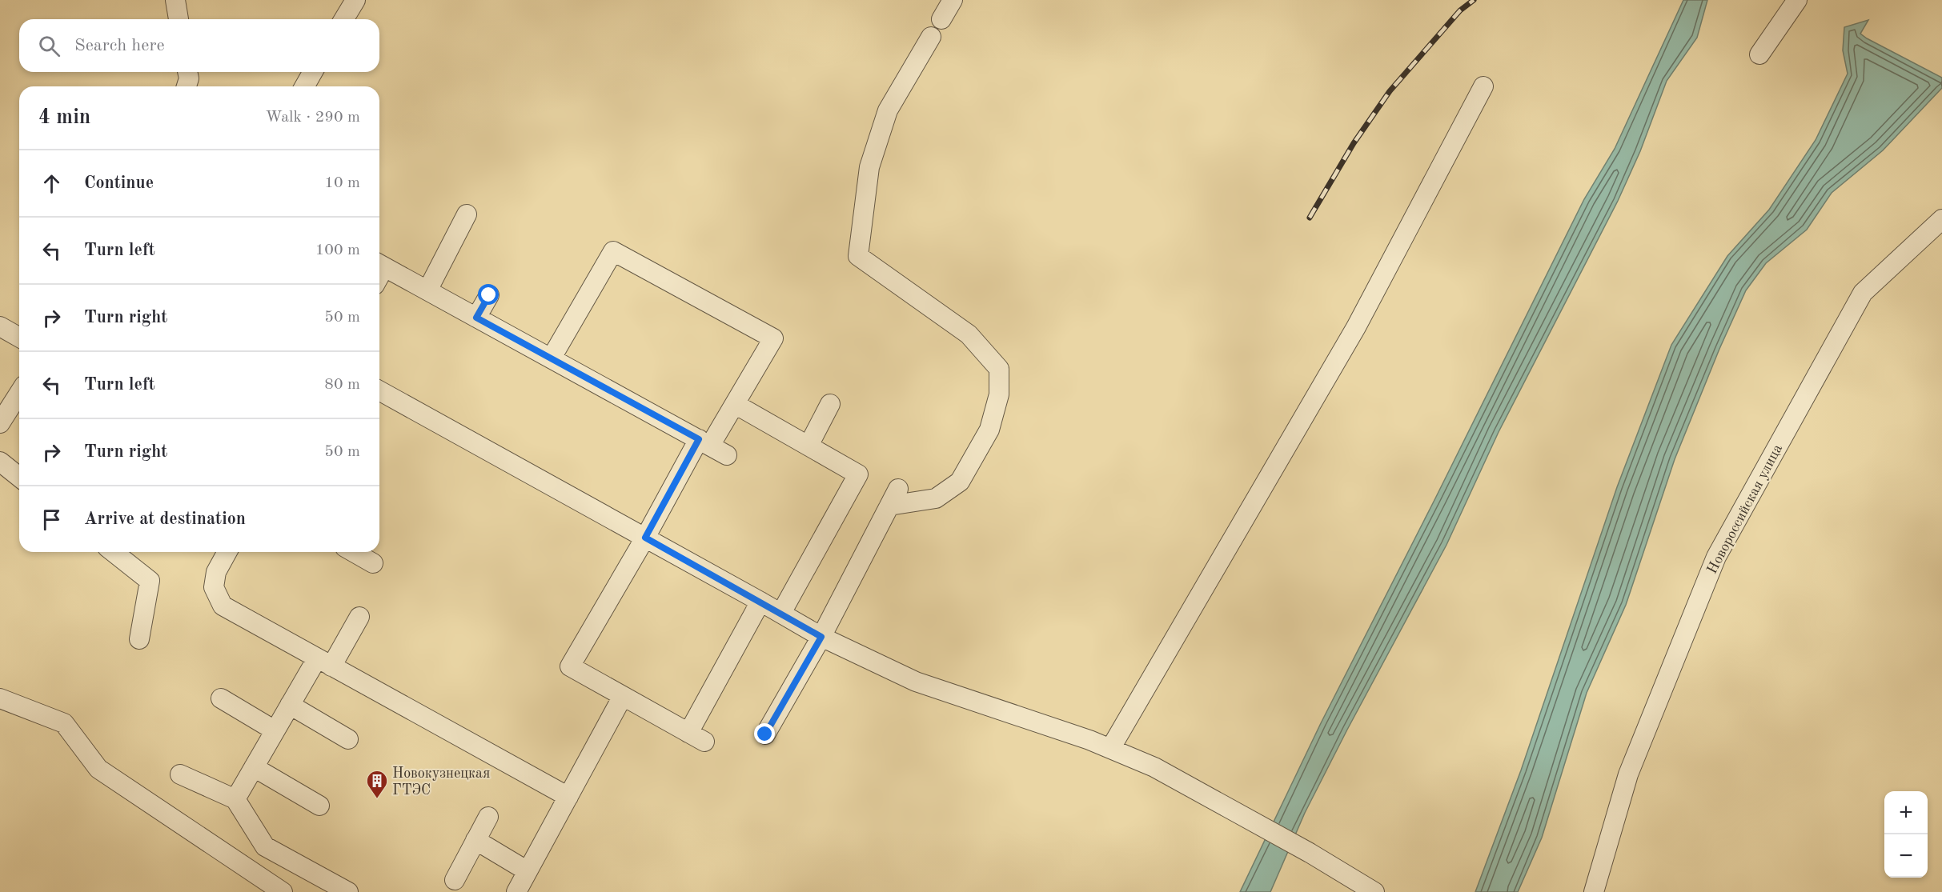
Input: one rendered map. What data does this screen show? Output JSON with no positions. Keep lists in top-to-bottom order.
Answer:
{
  "streets": {
    "street": ["Новороссийская улица"]
  },
  "places": {
    "building": ["Новокузнецкая ГТЭС"]
  },
  "page": {
    "search": "Search here",
    "heading": ["4 min", "Walk · 290 m"],
    "list": [
      ["Continue", "10 m"],
      ["Turn left", "100 m"],
      ["Turn right", "50 m"],
      ["Turn left", "80 m"],
      ["Turn right", "50 m"],
      "Arrive at destination"
    ],
    "map_buttons": ["+", "−"]
  }
}
